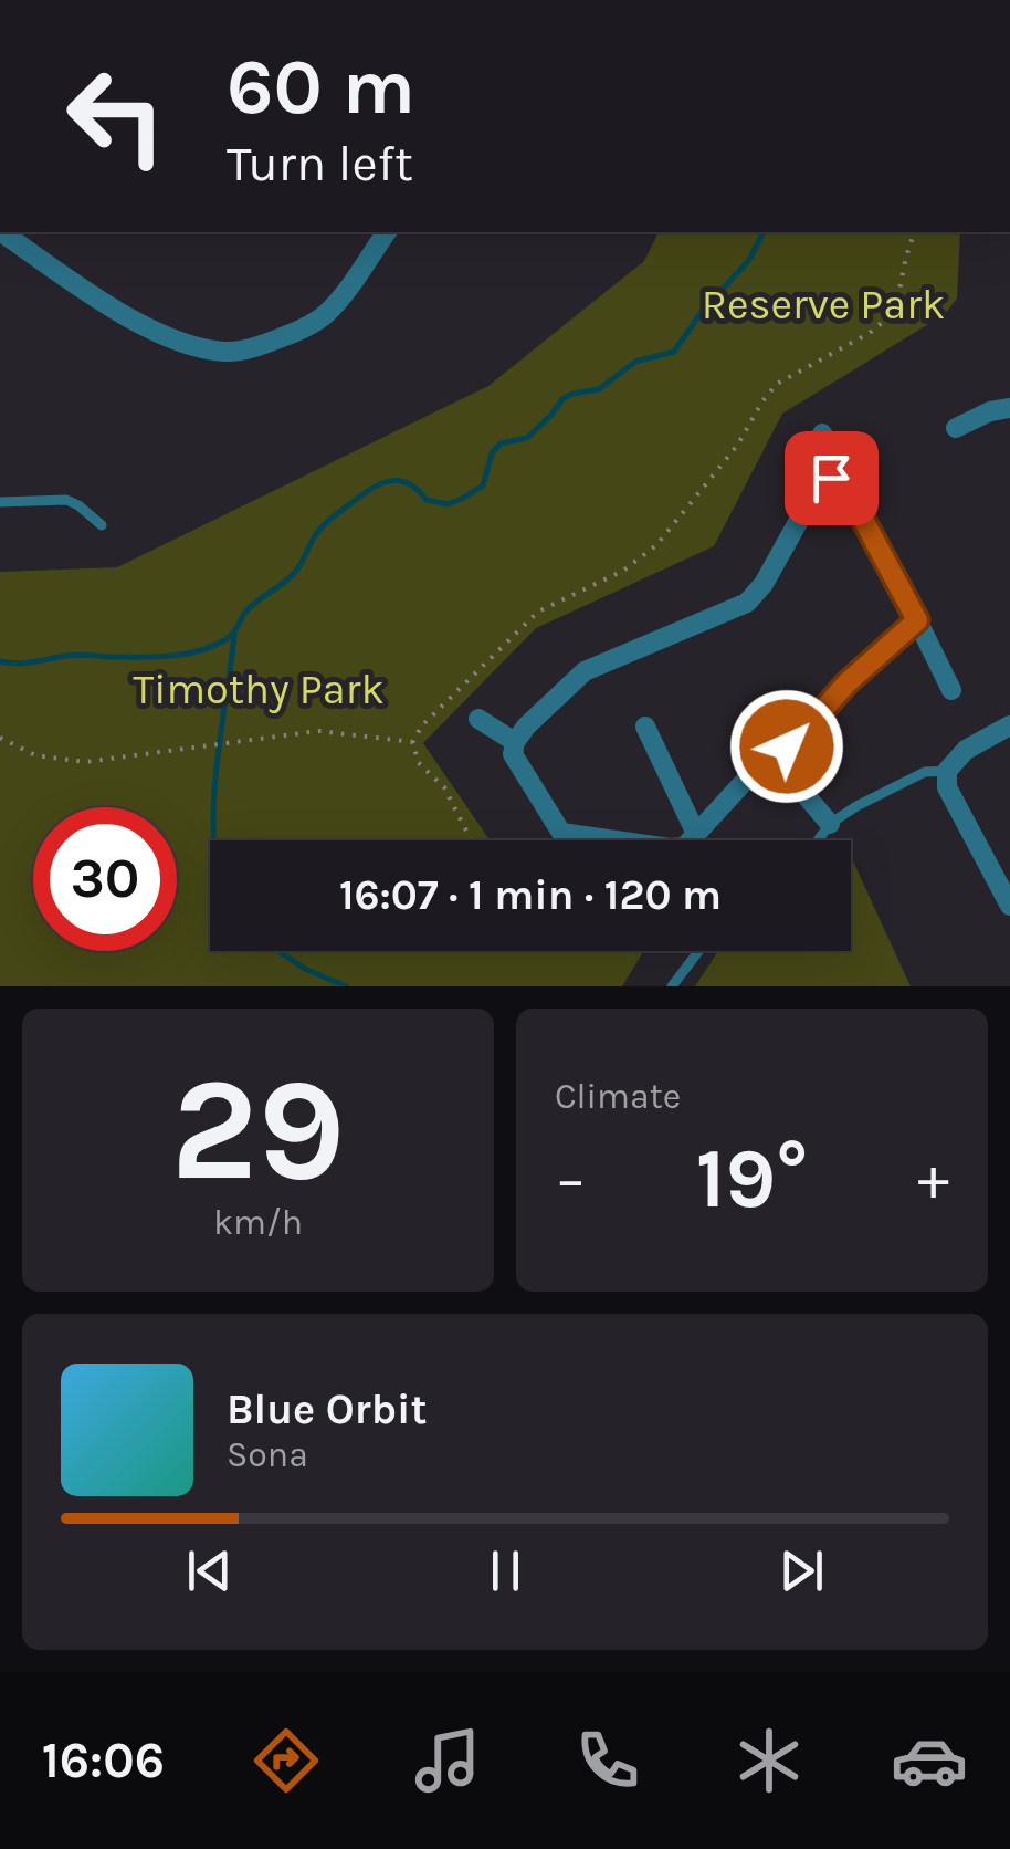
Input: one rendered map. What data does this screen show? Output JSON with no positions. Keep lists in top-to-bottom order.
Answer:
{
  "parks": ["Reserve Park", "Timothy Park"],
  "page": {
    "turn": ["60 m", "Turn left"],
    "limit": "30",
    "trip": "16:07 · 1 min · 120 m",
    "tile": [
      ["29", "km/h"],
      "Climate"
    ],
    "heat": ["−", "19°", "+"],
    "song": ["Blue Orbit", "Sona"],
    "tabs": "16:06"
  }
}
